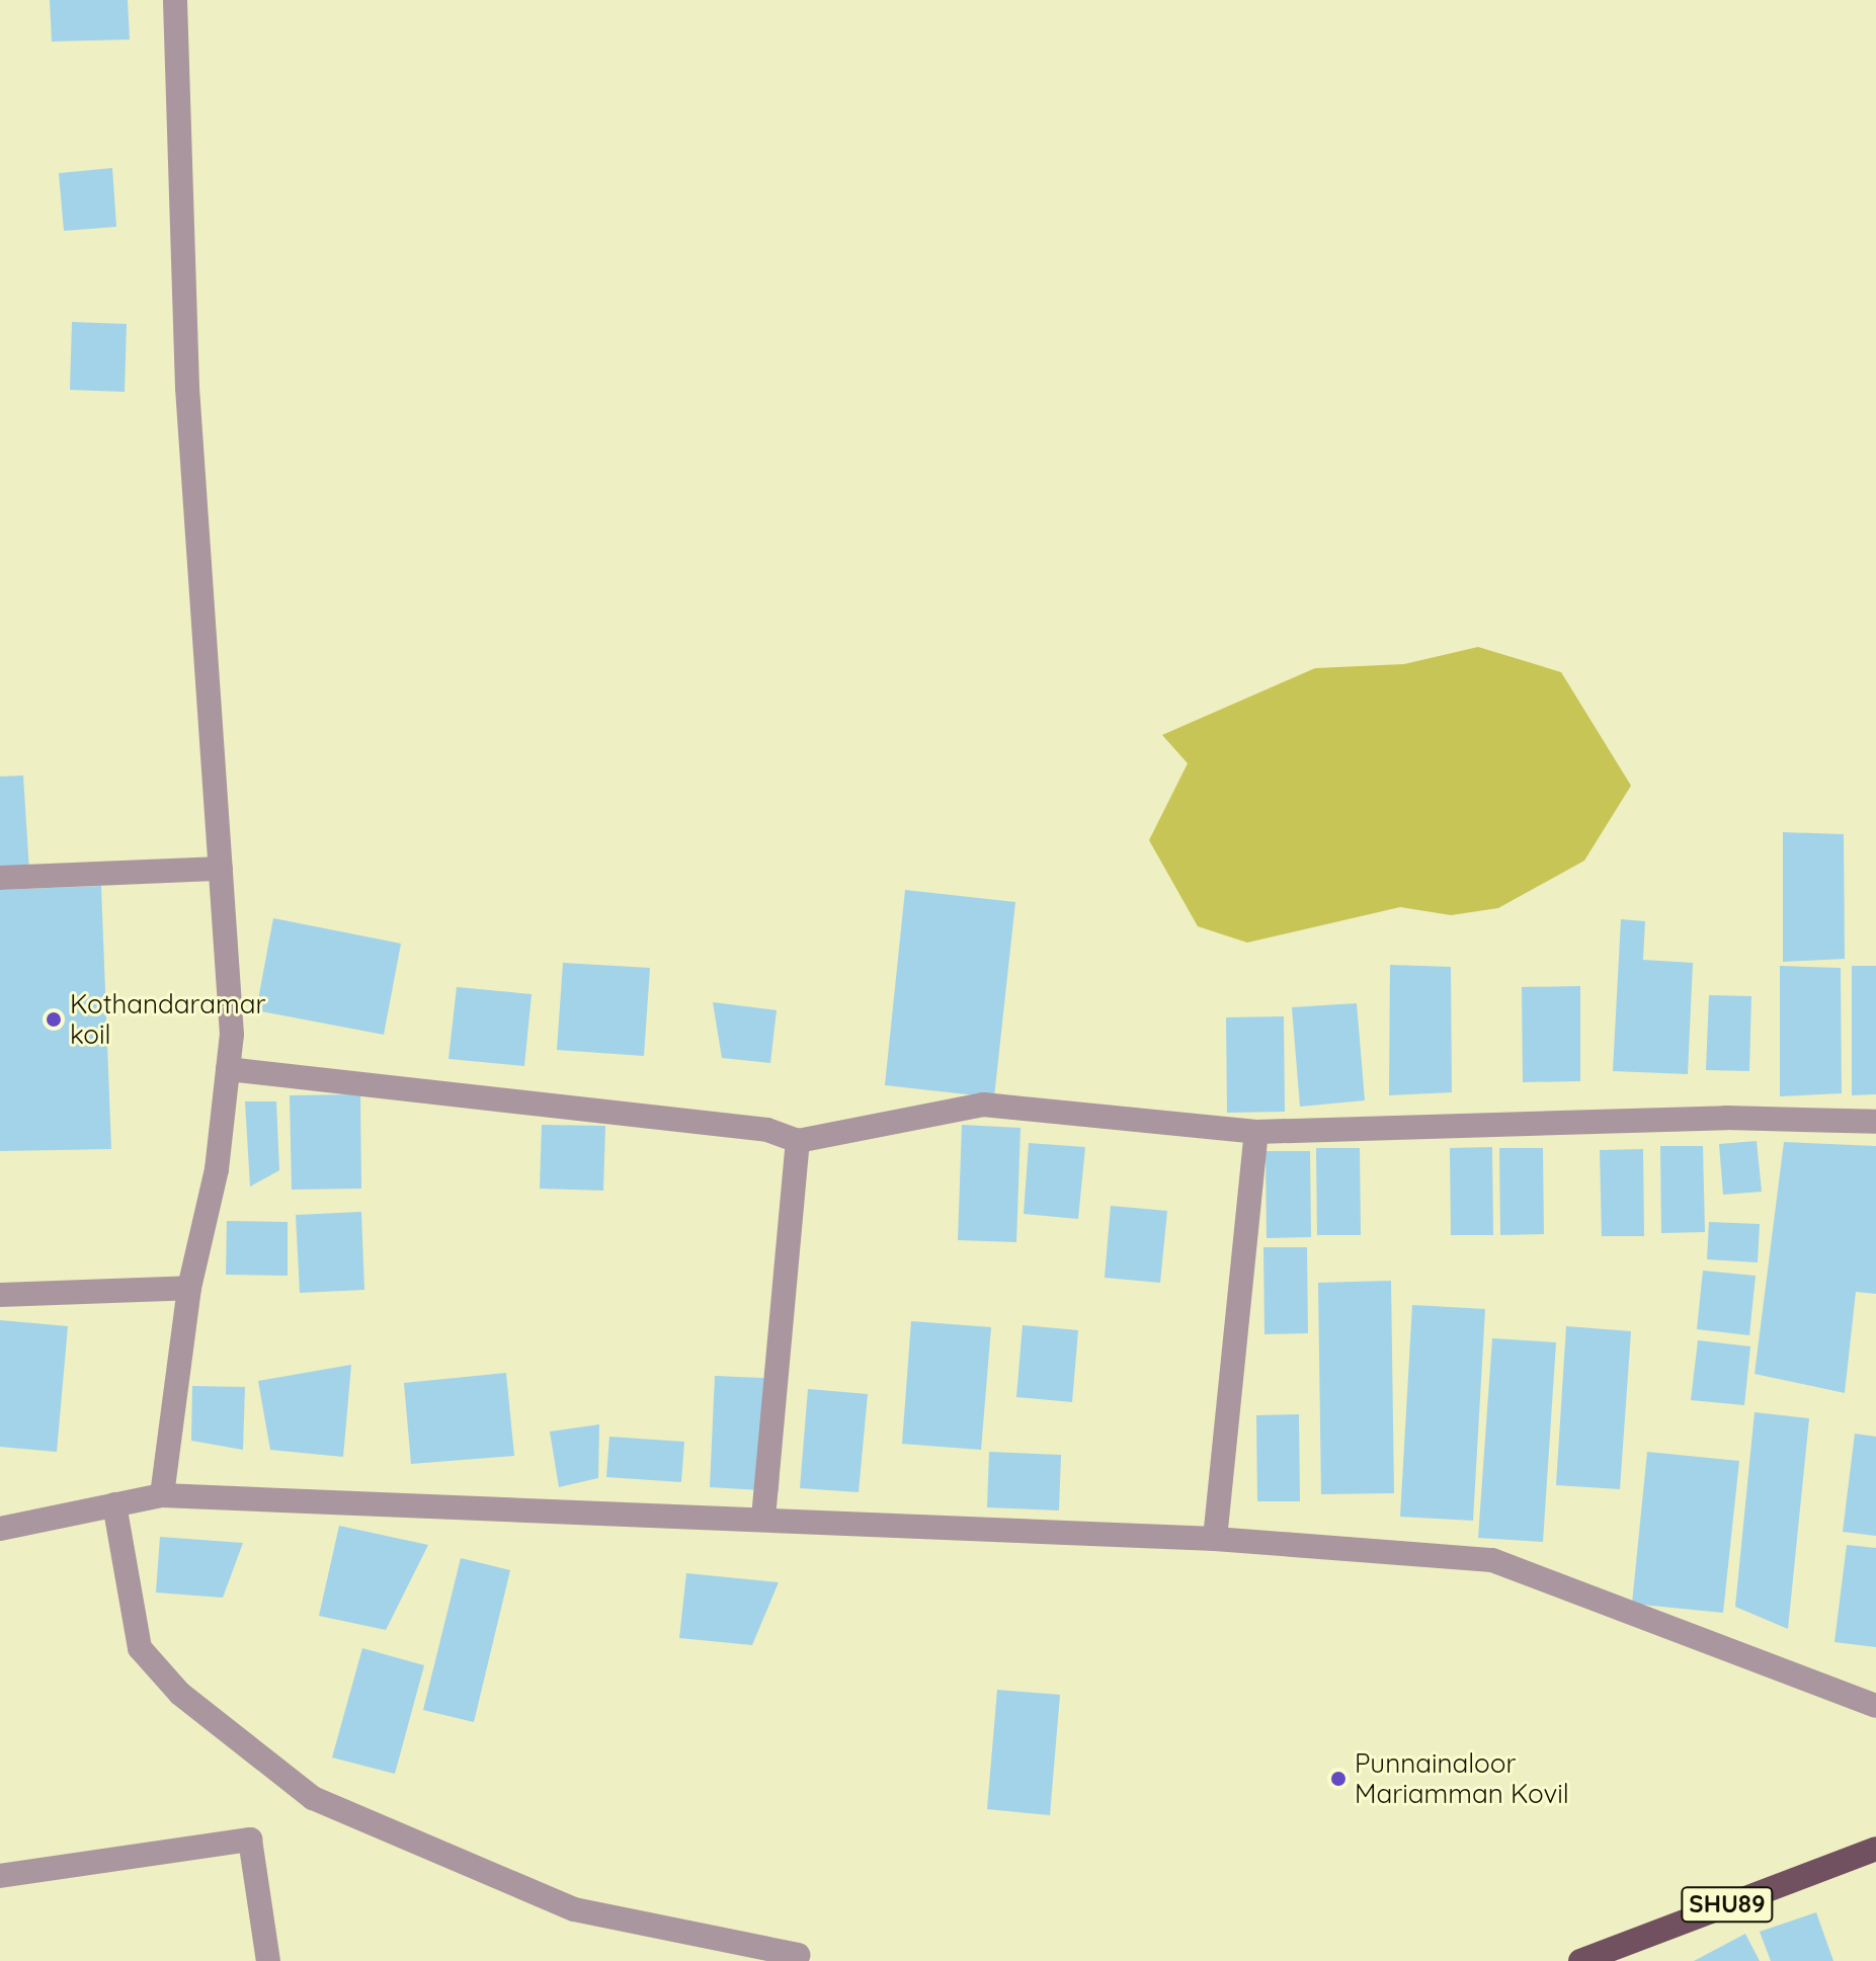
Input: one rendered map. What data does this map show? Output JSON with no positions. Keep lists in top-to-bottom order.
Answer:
{
  "streets": {
    "main road": ["SHU89"]
  },
  "places": ["Kothandaramar koil", "Punnainaloor Mariamman Kovil"]
}
